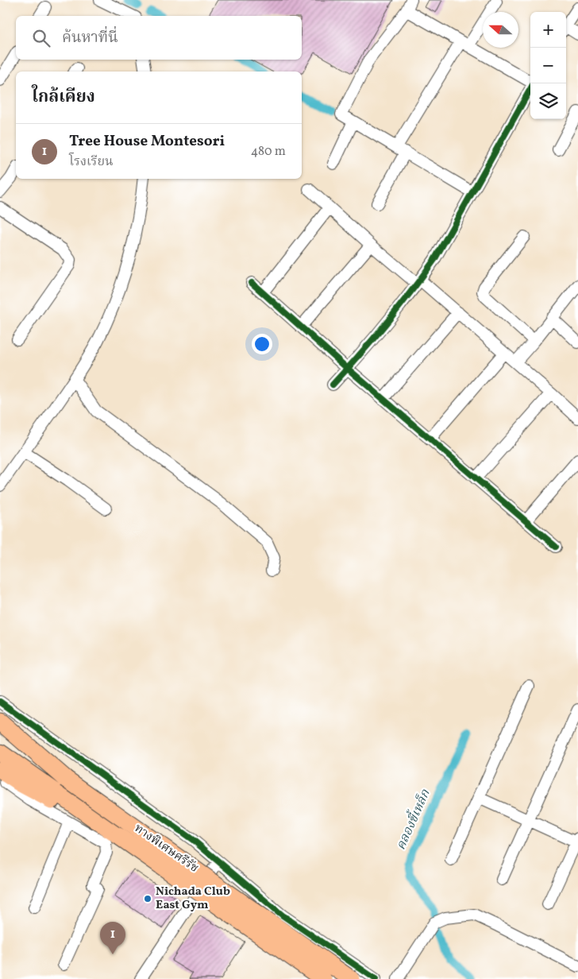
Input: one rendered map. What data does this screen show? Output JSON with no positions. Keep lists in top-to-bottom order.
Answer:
{
  "streets": {
    "highway": ["ทางพิเศษศรีรัช"]
  },
  "water": ["คลองขี้เหล็ก"],
  "places": ["Nichada Club East Gym"],
  "north": "left",
  "page": {
    "map_buttons": ["+", "−"],
    "search": "ค้นหาที่นี่",
    "heading": "ใกล้เคียง",
    "list": [
      {
        "mark": "1",
        "name": "Tree House Montesori",
        "note": "โรงเรียน",
        "value": "480 m"
      }
    ],
    "pins": "1"
  }
}
